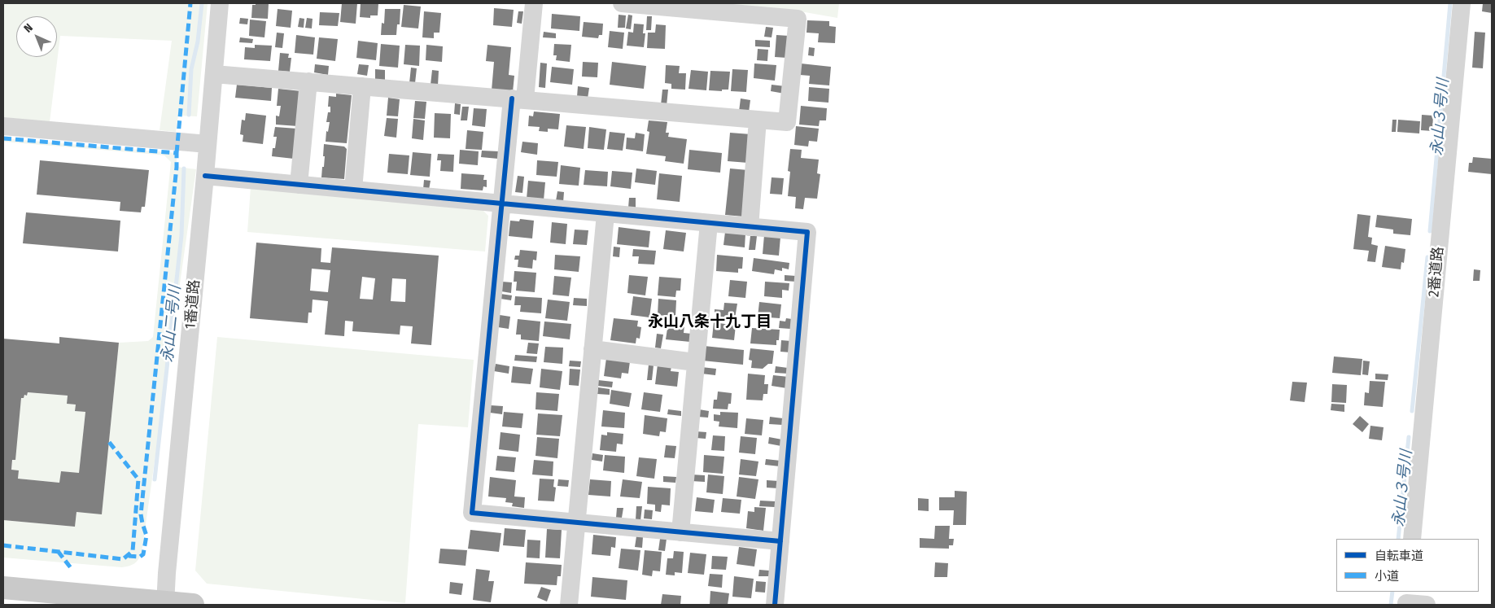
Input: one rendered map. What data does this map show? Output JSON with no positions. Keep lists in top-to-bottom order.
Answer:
{
  "streets": {
    "street": ["2番道路", "1番道路"]
  },
  "districts": ["永山八条十九丁目"],
  "water": ["永山３号川", "永山二号川"],
  "legend": ["自転車道", "小道"],
  "north": "top left"
}
